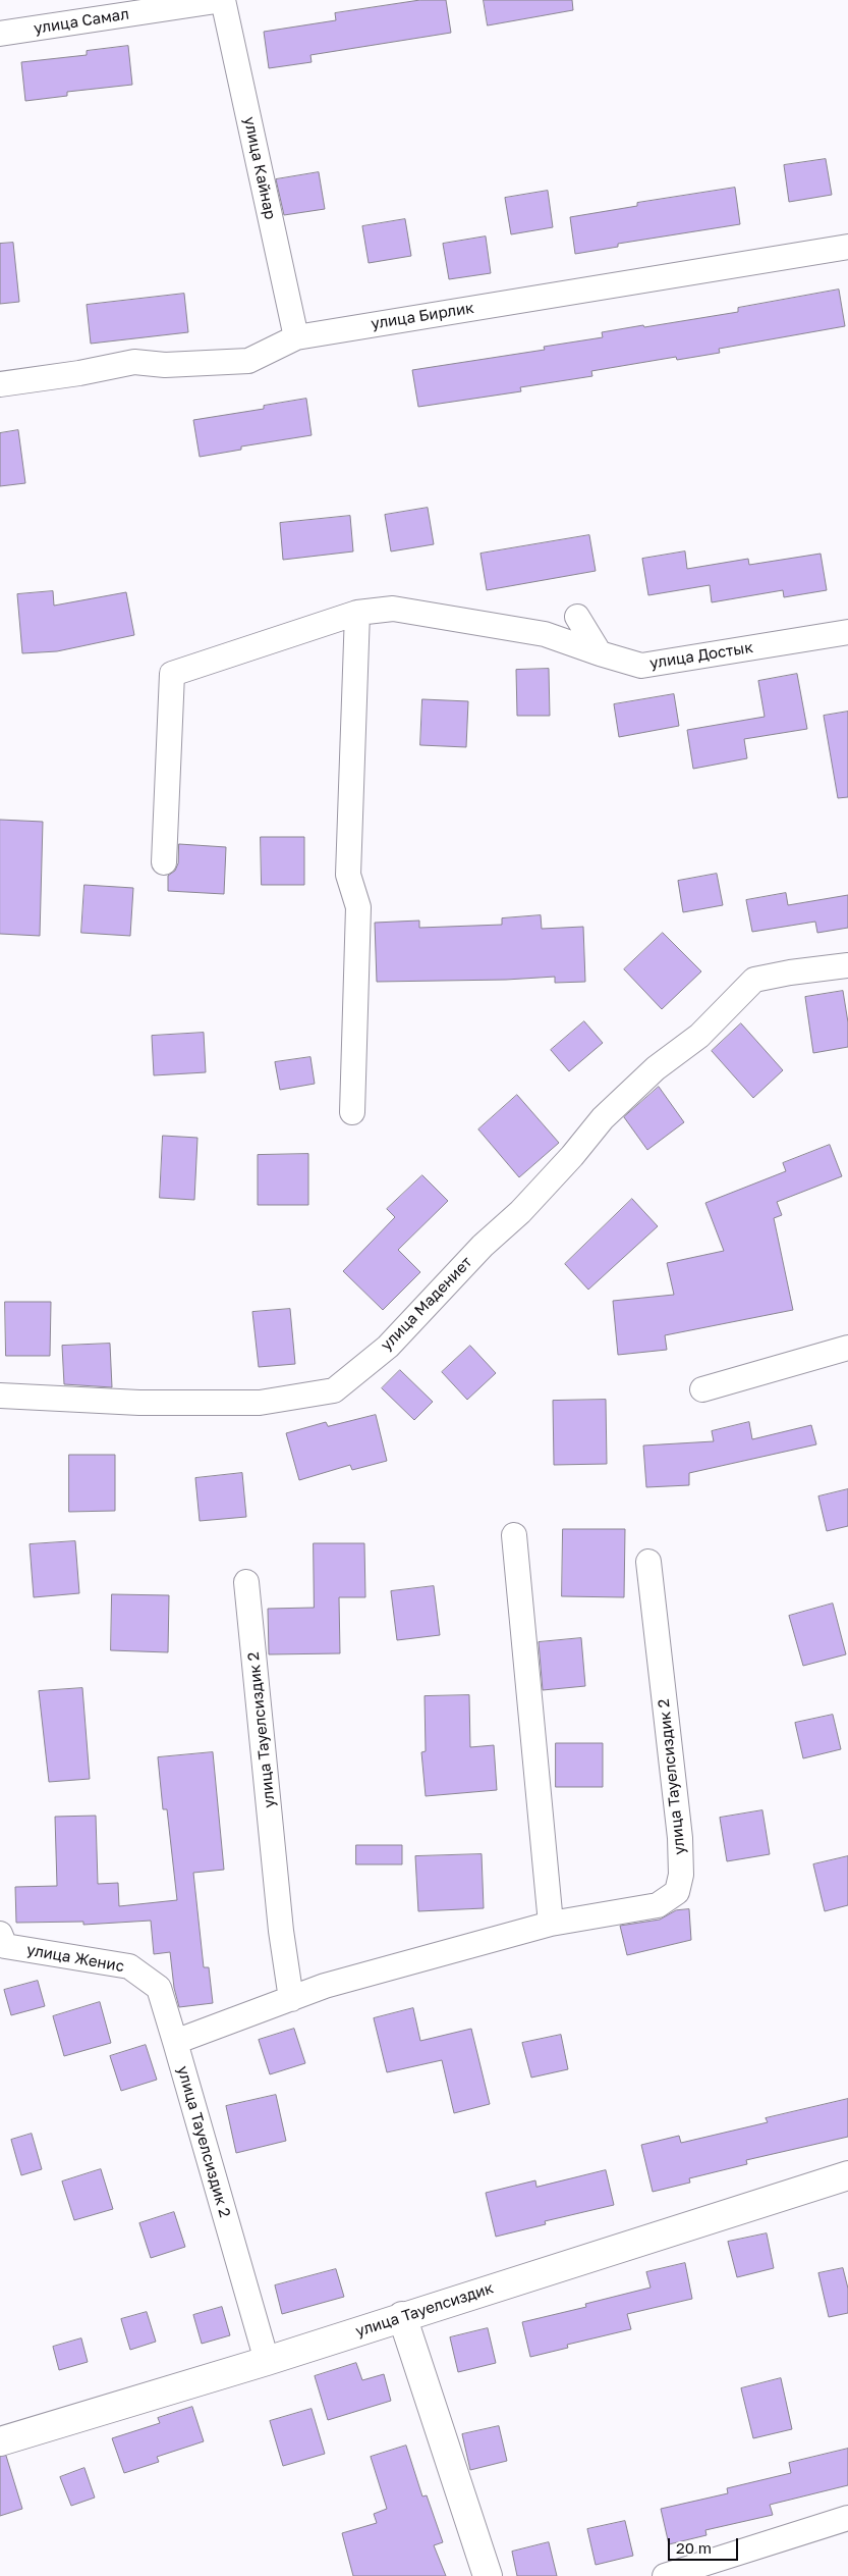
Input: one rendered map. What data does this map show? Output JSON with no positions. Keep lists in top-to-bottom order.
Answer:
{
  "streets": {
    "street": [
      "улица Самал",
      "улица Кайнар",
      "улица Бирлик",
      "улица Достык",
      "улица Мадениет",
      "улица Тауелсиздик 2",
      "улица Женис",
      "улица Тауелсиздик"
    ]
  },
  "crossings": [
    ["улица Самал", "улица Кайнар"],
    ["улица Кайнар", "улица Бирлик"],
    ["улица Тауелсиздик 2", "улица Женис"],
    ["улица Тауелсиздик 2", "улица Тауелсиздик"]
  ],
  "scale_bar": "20 m"
}
